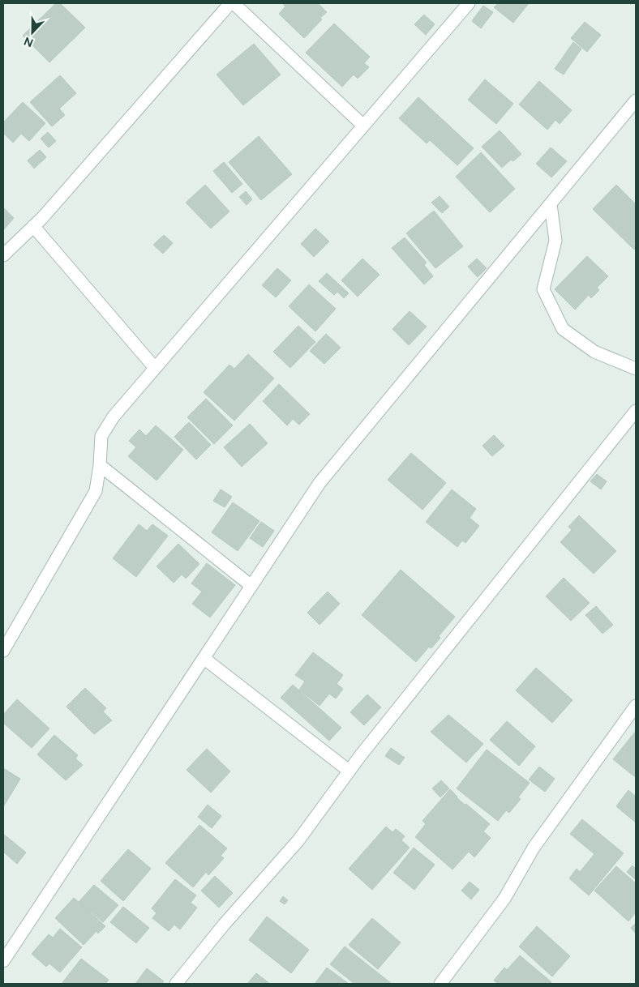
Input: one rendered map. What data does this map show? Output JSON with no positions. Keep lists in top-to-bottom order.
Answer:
{
  "north": "bottom"
}
